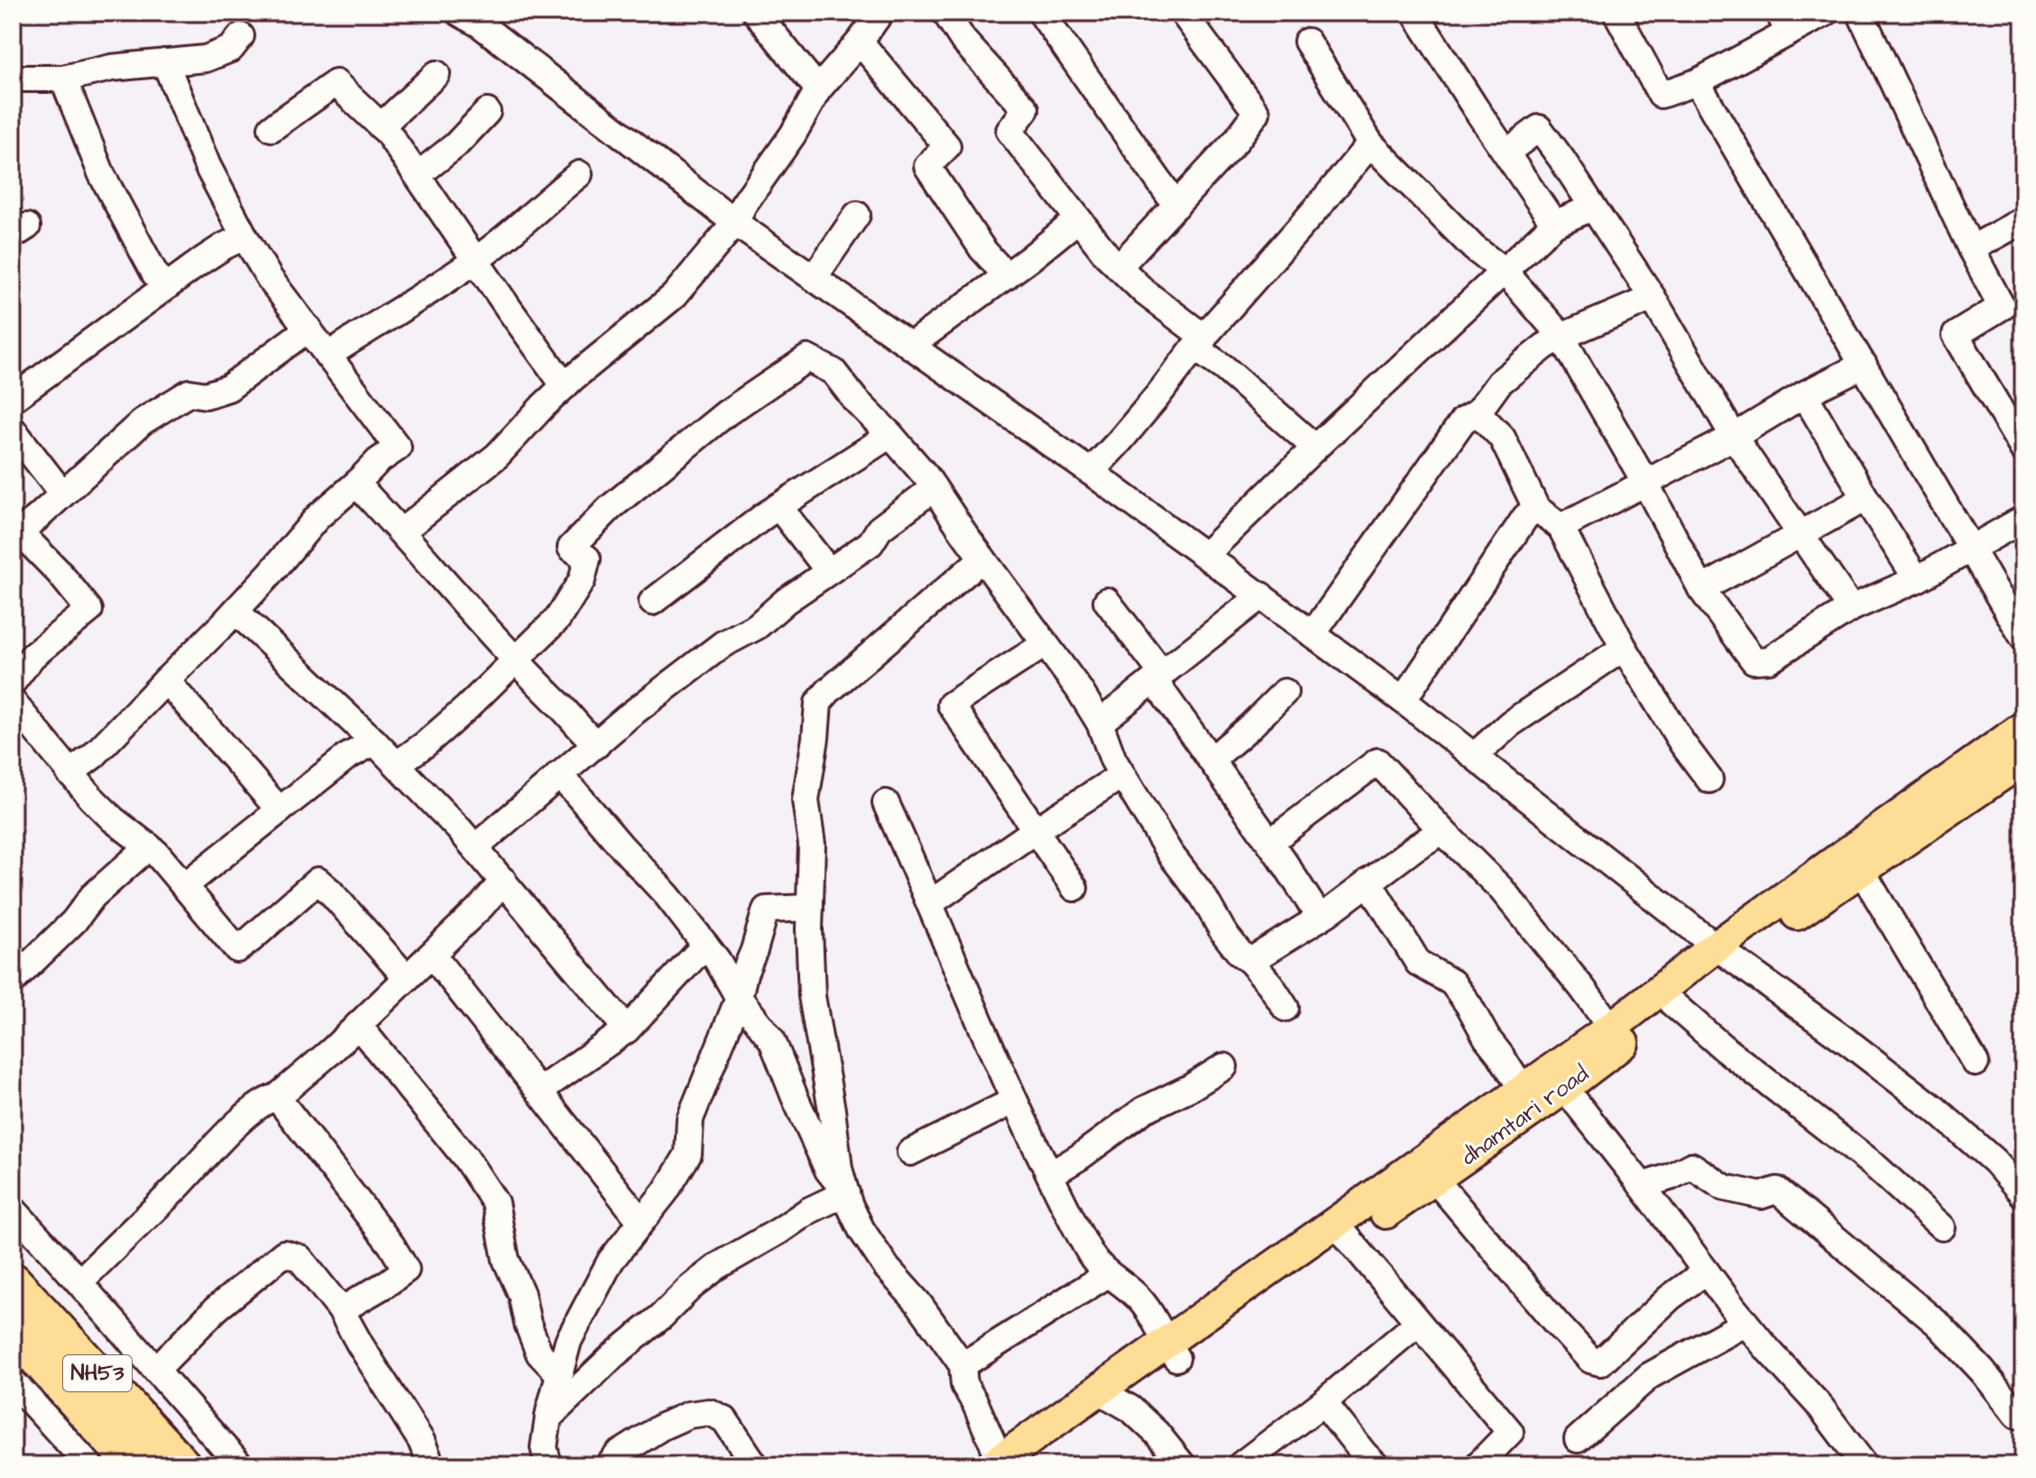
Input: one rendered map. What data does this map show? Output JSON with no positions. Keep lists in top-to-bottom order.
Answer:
{
  "streets": {
    "highway": ["NH53"],
    "main road": ["dhamtari road"]
  }
}
